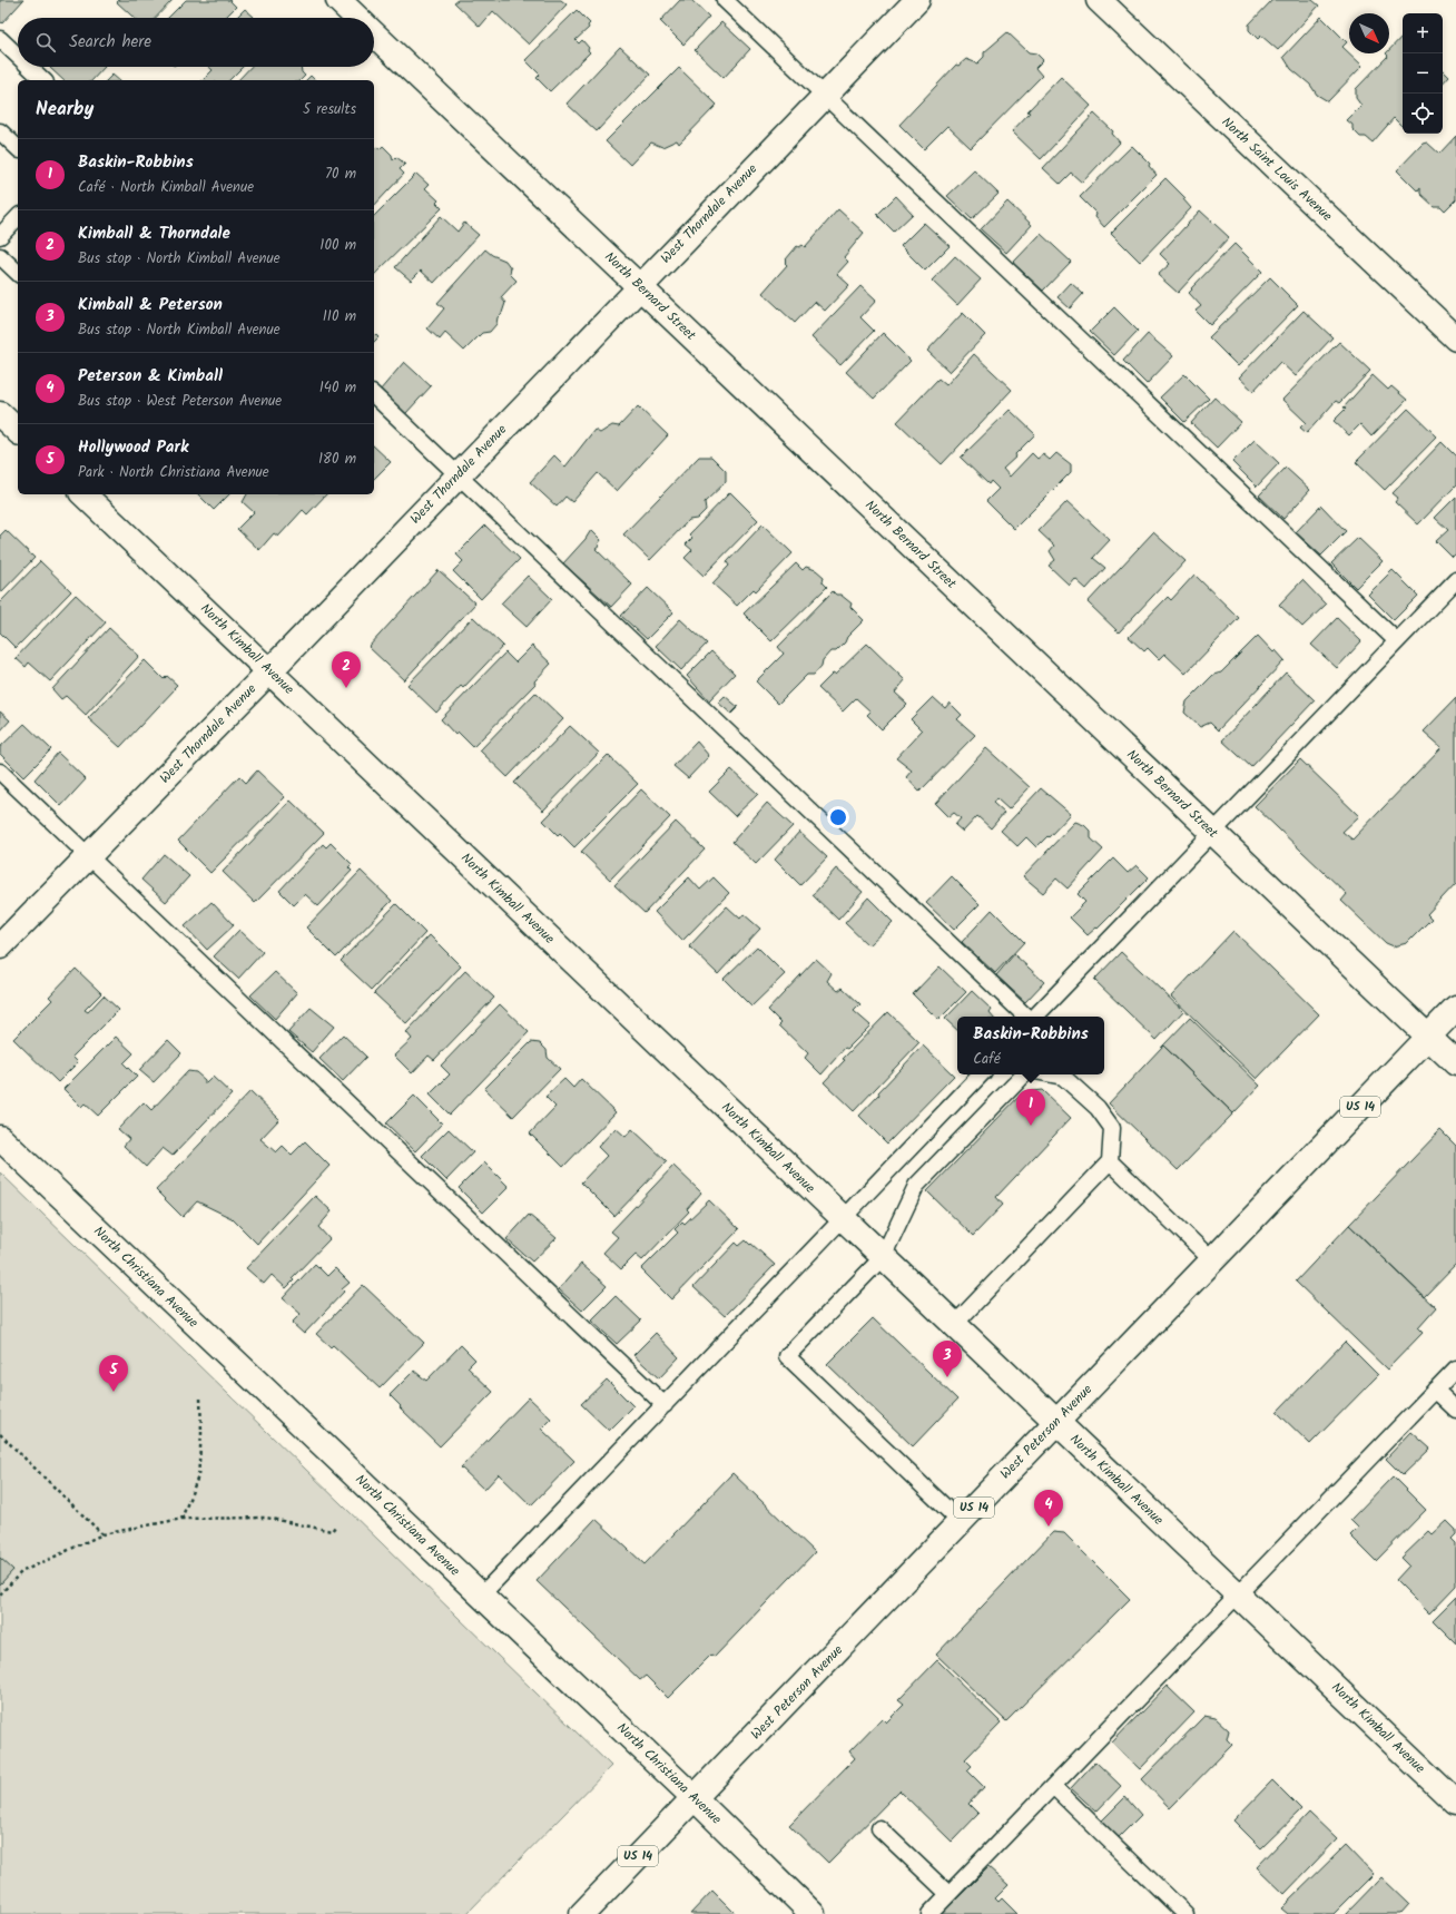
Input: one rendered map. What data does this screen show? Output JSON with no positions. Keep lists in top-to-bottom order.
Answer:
{
  "streets": {
    "street": [
      "North Saint Louis Avenue",
      "West Thorndale Avenue",
      "North Bernard Street",
      "North Kimball Avenue",
      "US 14",
      "North Christiana Avenue",
      "West Peterson Avenue"
    ]
  },
  "crossings": [
    ["West Thorndale Avenue", "North Bernard Street"],
    ["West Thorndale Avenue", "North Kimball Avenue"],
    ["North Bernard Street", "West Peterson Avenue"],
    ["North Kimball Avenue", "West Peterson Avenue"],
    ["North Christiana Avenue", "West Peterson Avenue"]
  ],
  "north": "bottom right",
  "page": {
    "map_buttons": ["+", "−"],
    "search": "Search here",
    "heading": ["Nearby", "5 results"],
    "list": [
      {
        "mark": "1",
        "name": "Baskin-Robbins",
        "note": "Café · North Kimball Avenue",
        "value": "70 m"
      },
      {
        "mark": "2",
        "name": "Kimball & Thorndale",
        "note": "Bus stop · North Kimball Avenue",
        "value": "100 m"
      },
      {
        "mark": "3",
        "name": "Kimball & Peterson",
        "note": "Bus stop · North Kimball Avenue",
        "value": "110 m"
      },
      {
        "mark": "4",
        "name": "Peterson & Kimball",
        "note": "Bus stop · West Peterson Avenue",
        "value": "140 m"
      },
      {
        "mark": "5",
        "name": "Hollywood Park",
        "note": "Park · North Christiana Avenue",
        "value": "180 m"
      }
    ],
    "pins": [
      "2",
      "1",
      "3",
      "5",
      "4"
    ],
    "popup": ["Baskin-Robbins", "Café"]
  }
}
